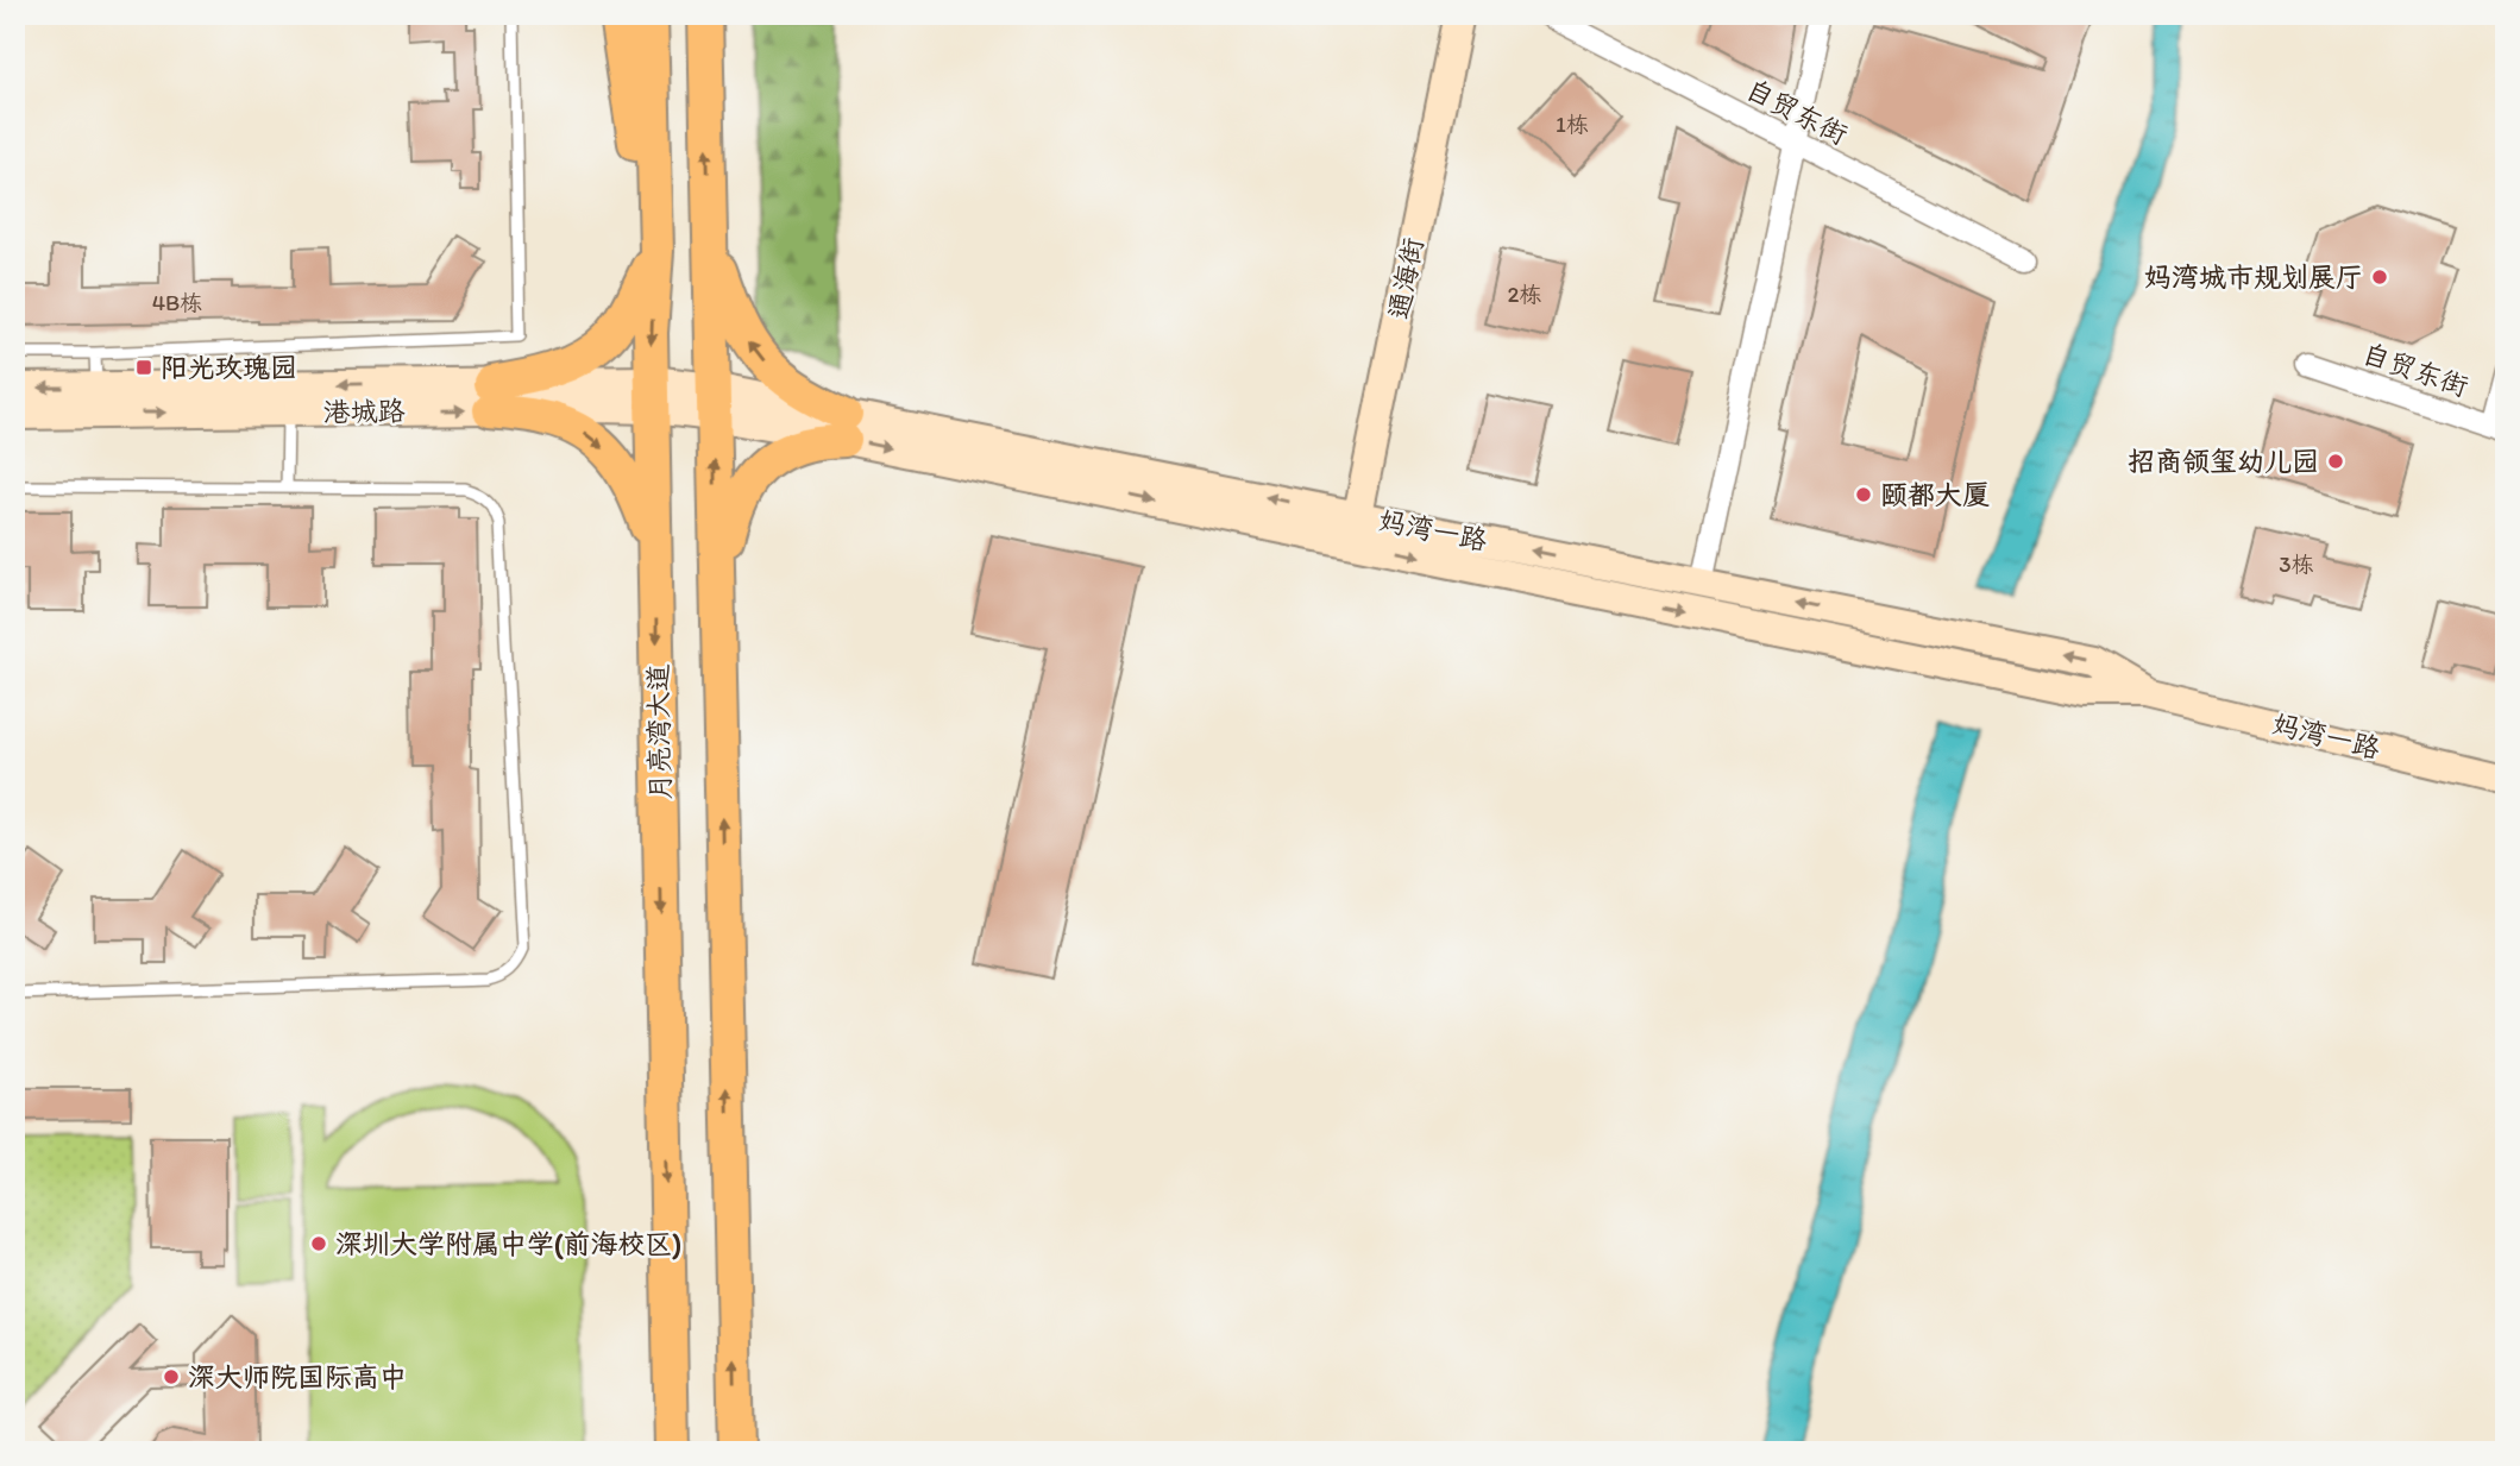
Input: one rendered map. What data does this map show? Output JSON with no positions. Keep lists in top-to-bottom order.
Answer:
{
  "streets": {
    "main road": ["月亮湾大道"],
    "street": [
      "自贸东街",
      "通海街",
      "港城路",
      "妈湾一路"
    ]
  },
  "crossings": [
    ["通海街", "妈湾一路"],
    ["港城路", "妈湾一路"],
    ["港城路", "月亮湾大道"]
  ],
  "places": {
    "other": [
      "妈湾城市规划展厅",
      "招商领玺幼儿园",
      "颐都大厦",
      "深圳大学附属中学(前海校区)",
      "深大师院国际高中"
    ],
    "transit": ["阳光玫瑰园"]
  },
  "house_numbers": [
    "1栋",
    "2栋",
    "4B栋",
    "3栋"
  ]
}
